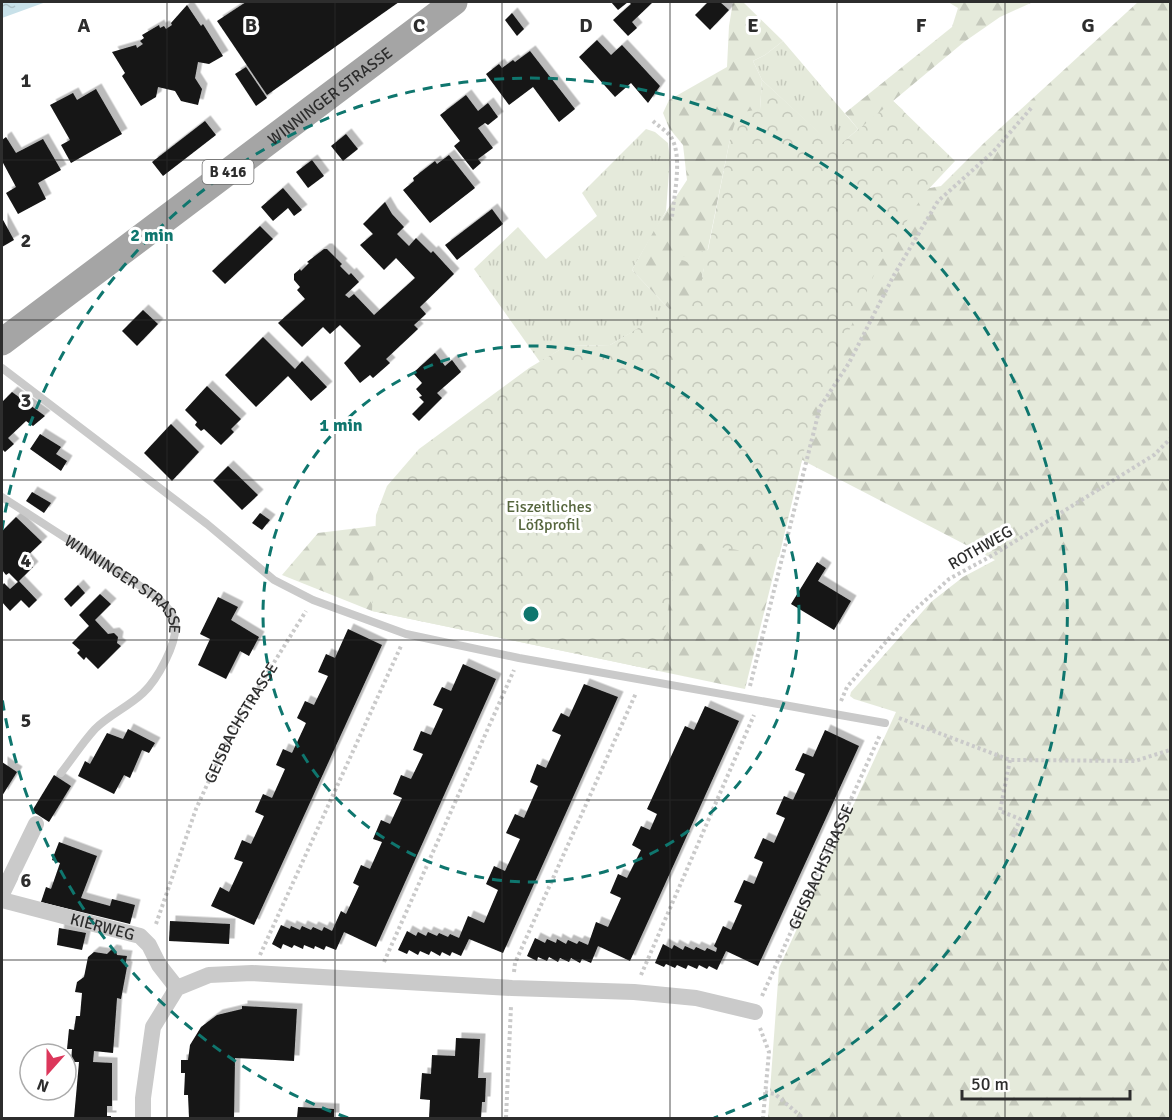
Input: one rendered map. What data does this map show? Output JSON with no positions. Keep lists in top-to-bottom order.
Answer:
{
  "streets": {
    "main road": ["WINNINGER STRASSE", "B 416"],
    "street": ["KIERWEG"],
    "path": ["ROTHWEG", "GEISBACHSTRASSE"]
  },
  "crossings": [
    ["GEISBACHSTRASSE", "KIERWEG"]
  ],
  "parks": ["Eiszeitliches Lößprofil"],
  "scale_bar": "50 m",
  "north": "bottom",
  "grid": {
    "columns": [
      "A",
      "B",
      "C",
      "D",
      "E",
      "F",
      "G"
    ],
    "rows": [
      "1",
      "2",
      "3",
      "4",
      "5",
      "6"
    ]
  },
  "rings": ["2 min", "1 min"]
}
